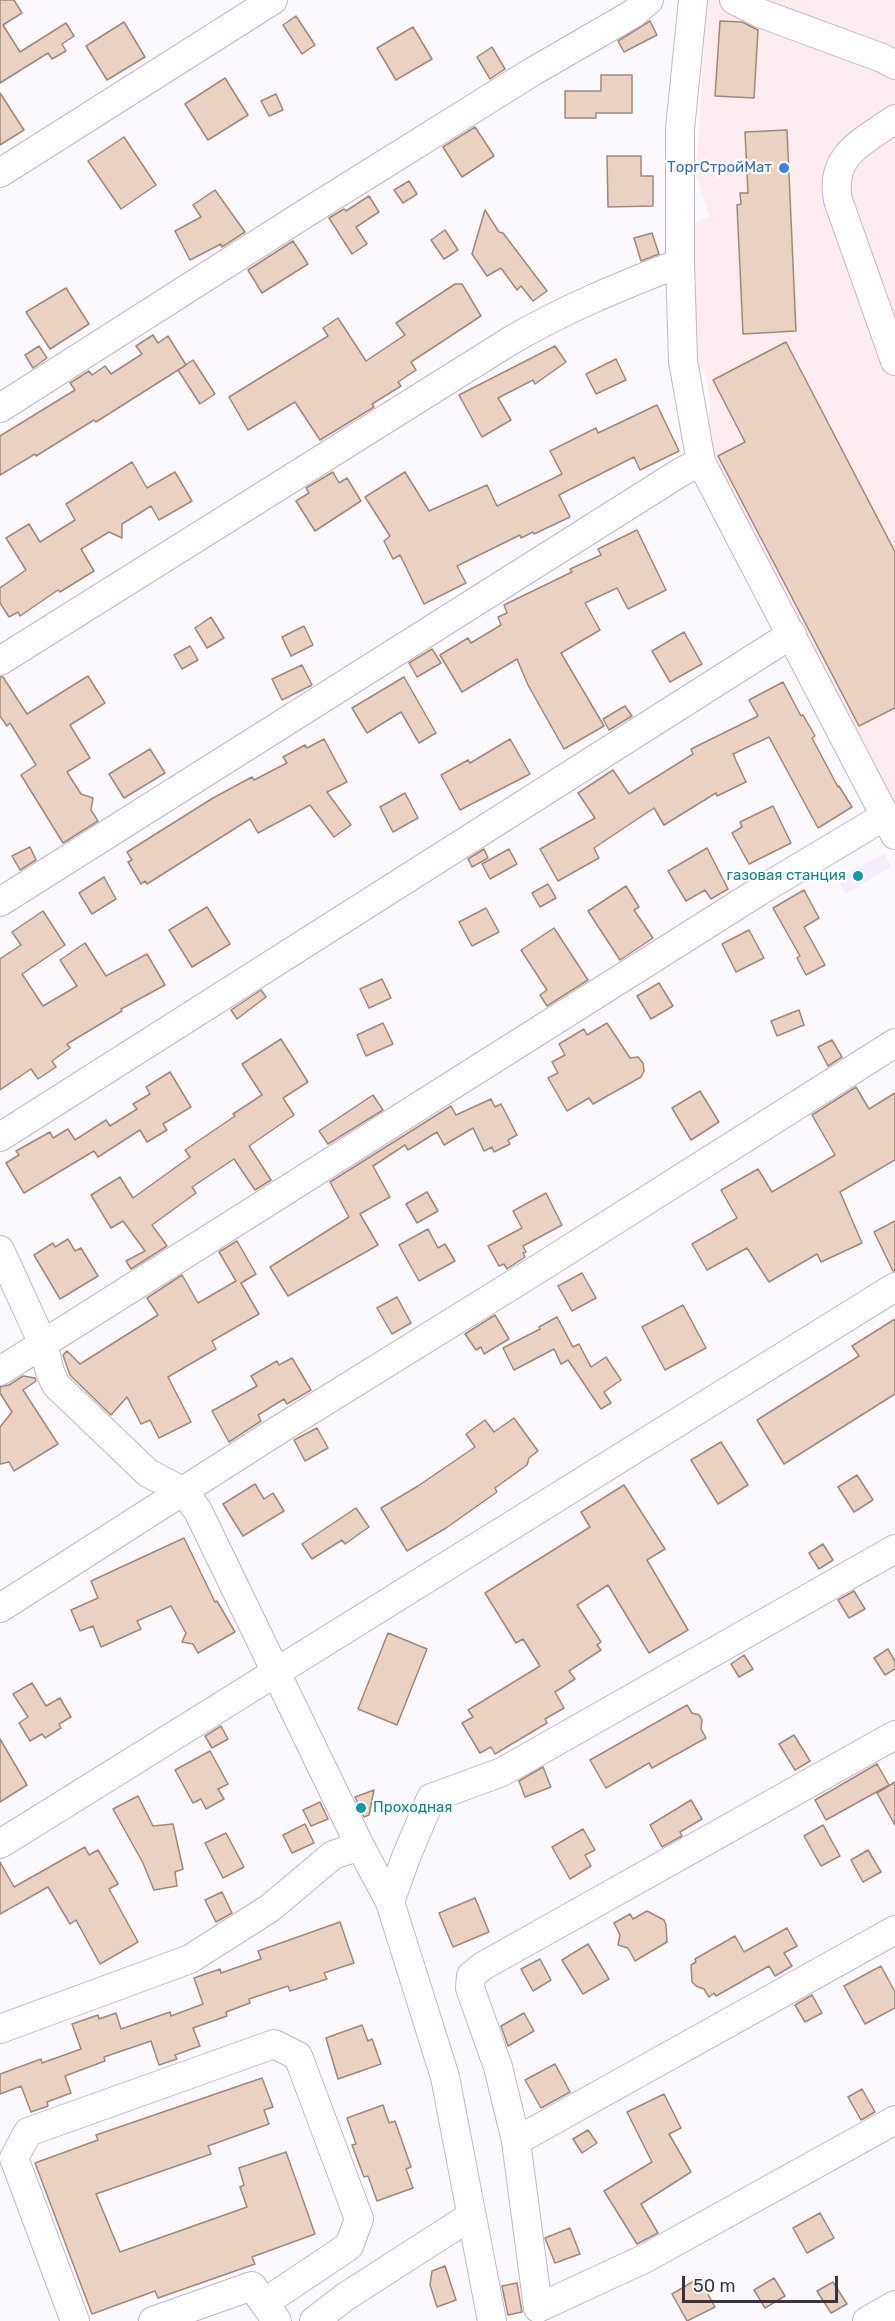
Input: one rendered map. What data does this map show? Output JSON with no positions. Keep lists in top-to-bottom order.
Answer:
{
  "places": ["ТоргСтройМат", "газовая станция", "Проходная"],
  "scale_bar": "50 m"
}
